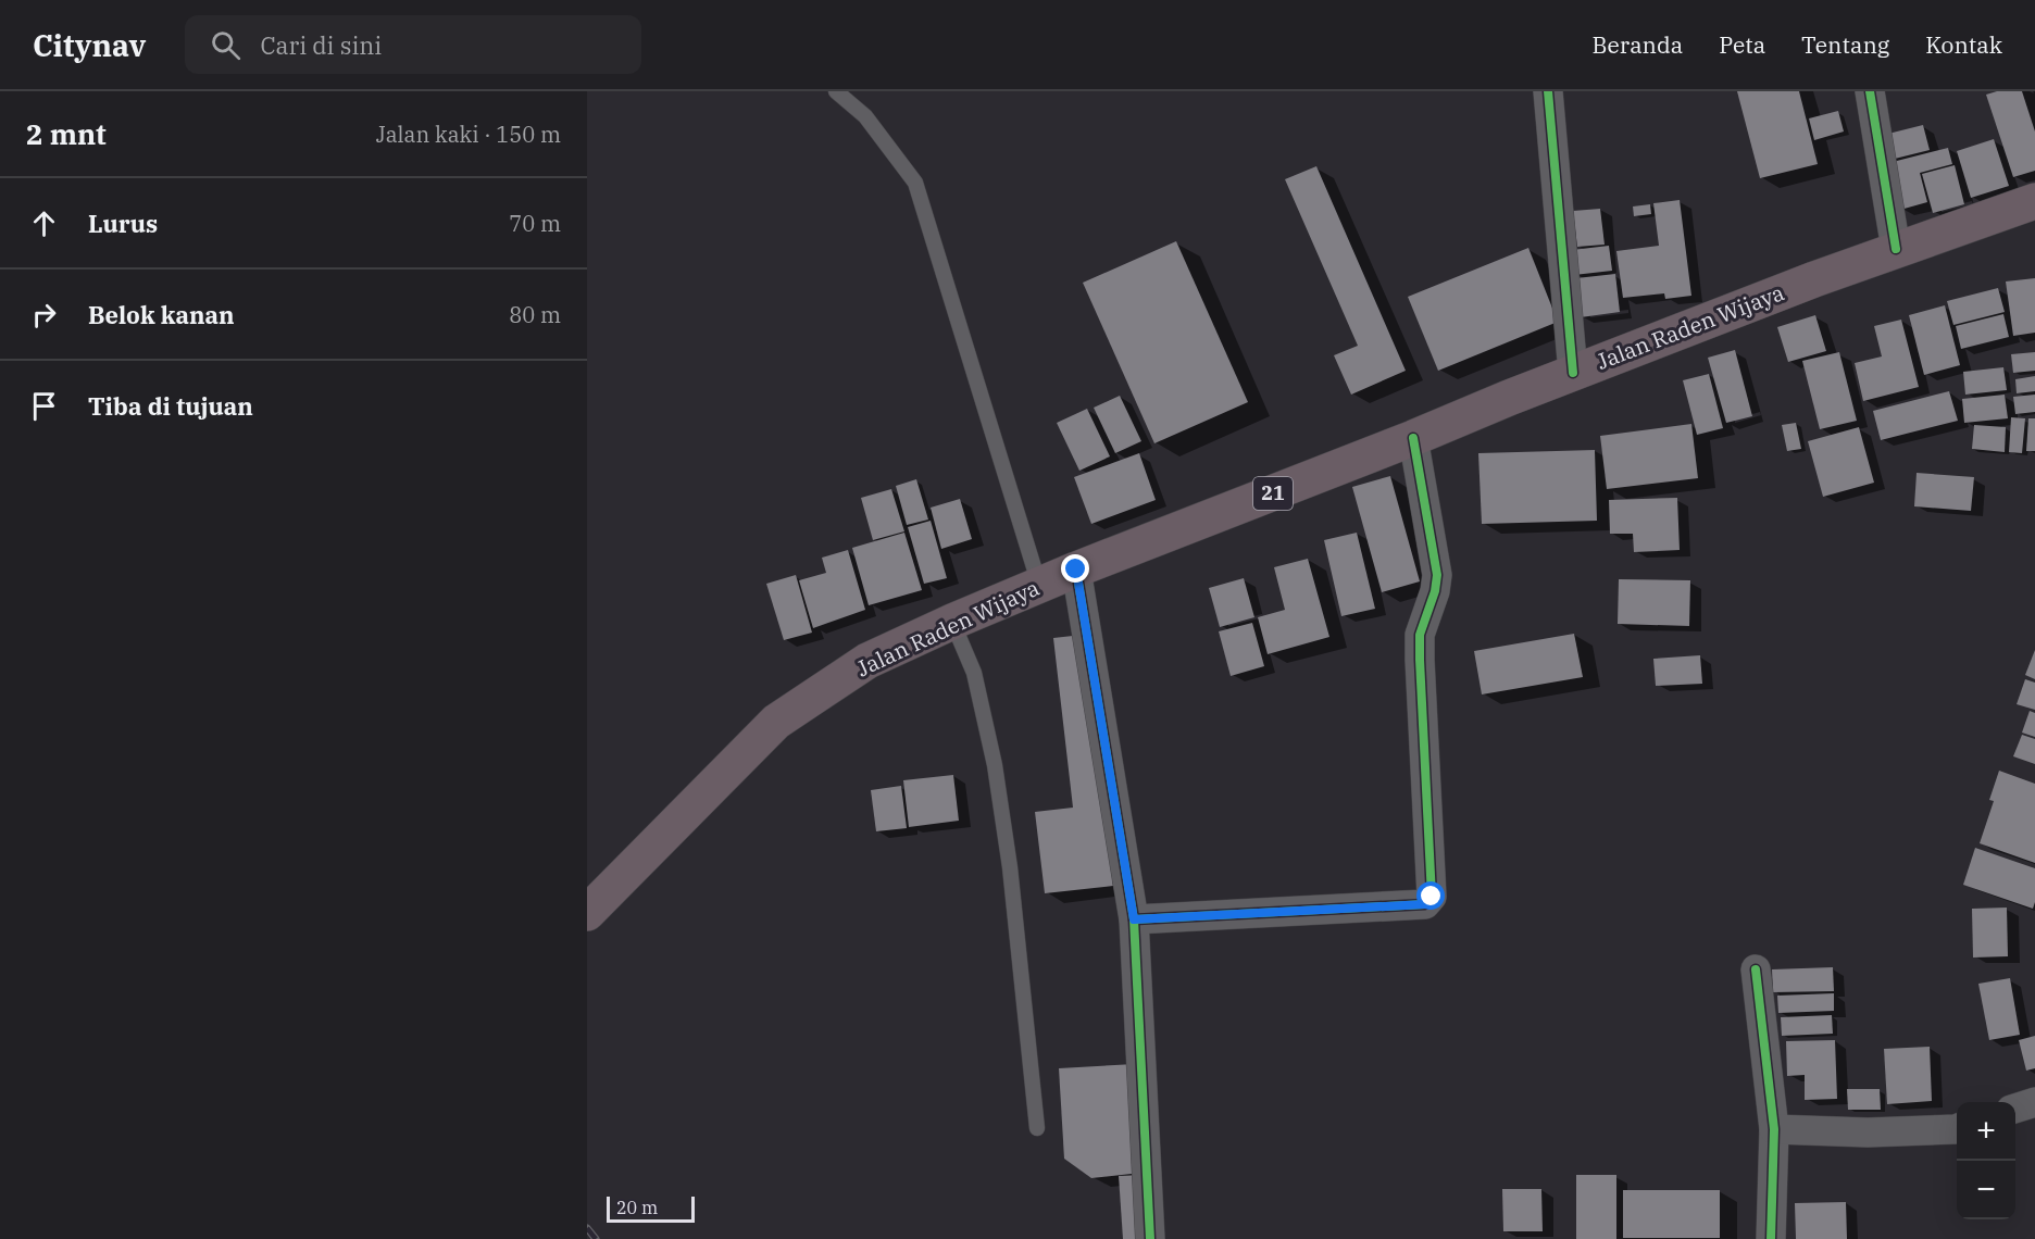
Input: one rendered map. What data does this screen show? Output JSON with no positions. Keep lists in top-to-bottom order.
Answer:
{
  "streets": {
    "highway": ["Jalan Raden Wijaya", "21"]
  },
  "scale_bar": "20 m",
  "page": {
    "header": "Citynav",
    "search": "Cari di sini",
    "nav": [
      "Beranda",
      "Peta",
      "Tentang",
      "Kontak"
    ],
    "heading": ["2 mnt", "Jalan kaki · 150 m"],
    "list": [
      ["Lurus", "70 m"],
      ["Belok kanan", "80 m"],
      "Tiba di tujuan"
    ],
    "map_buttons": ["+", "−"],
    "scale": "20 m"
  }
}
